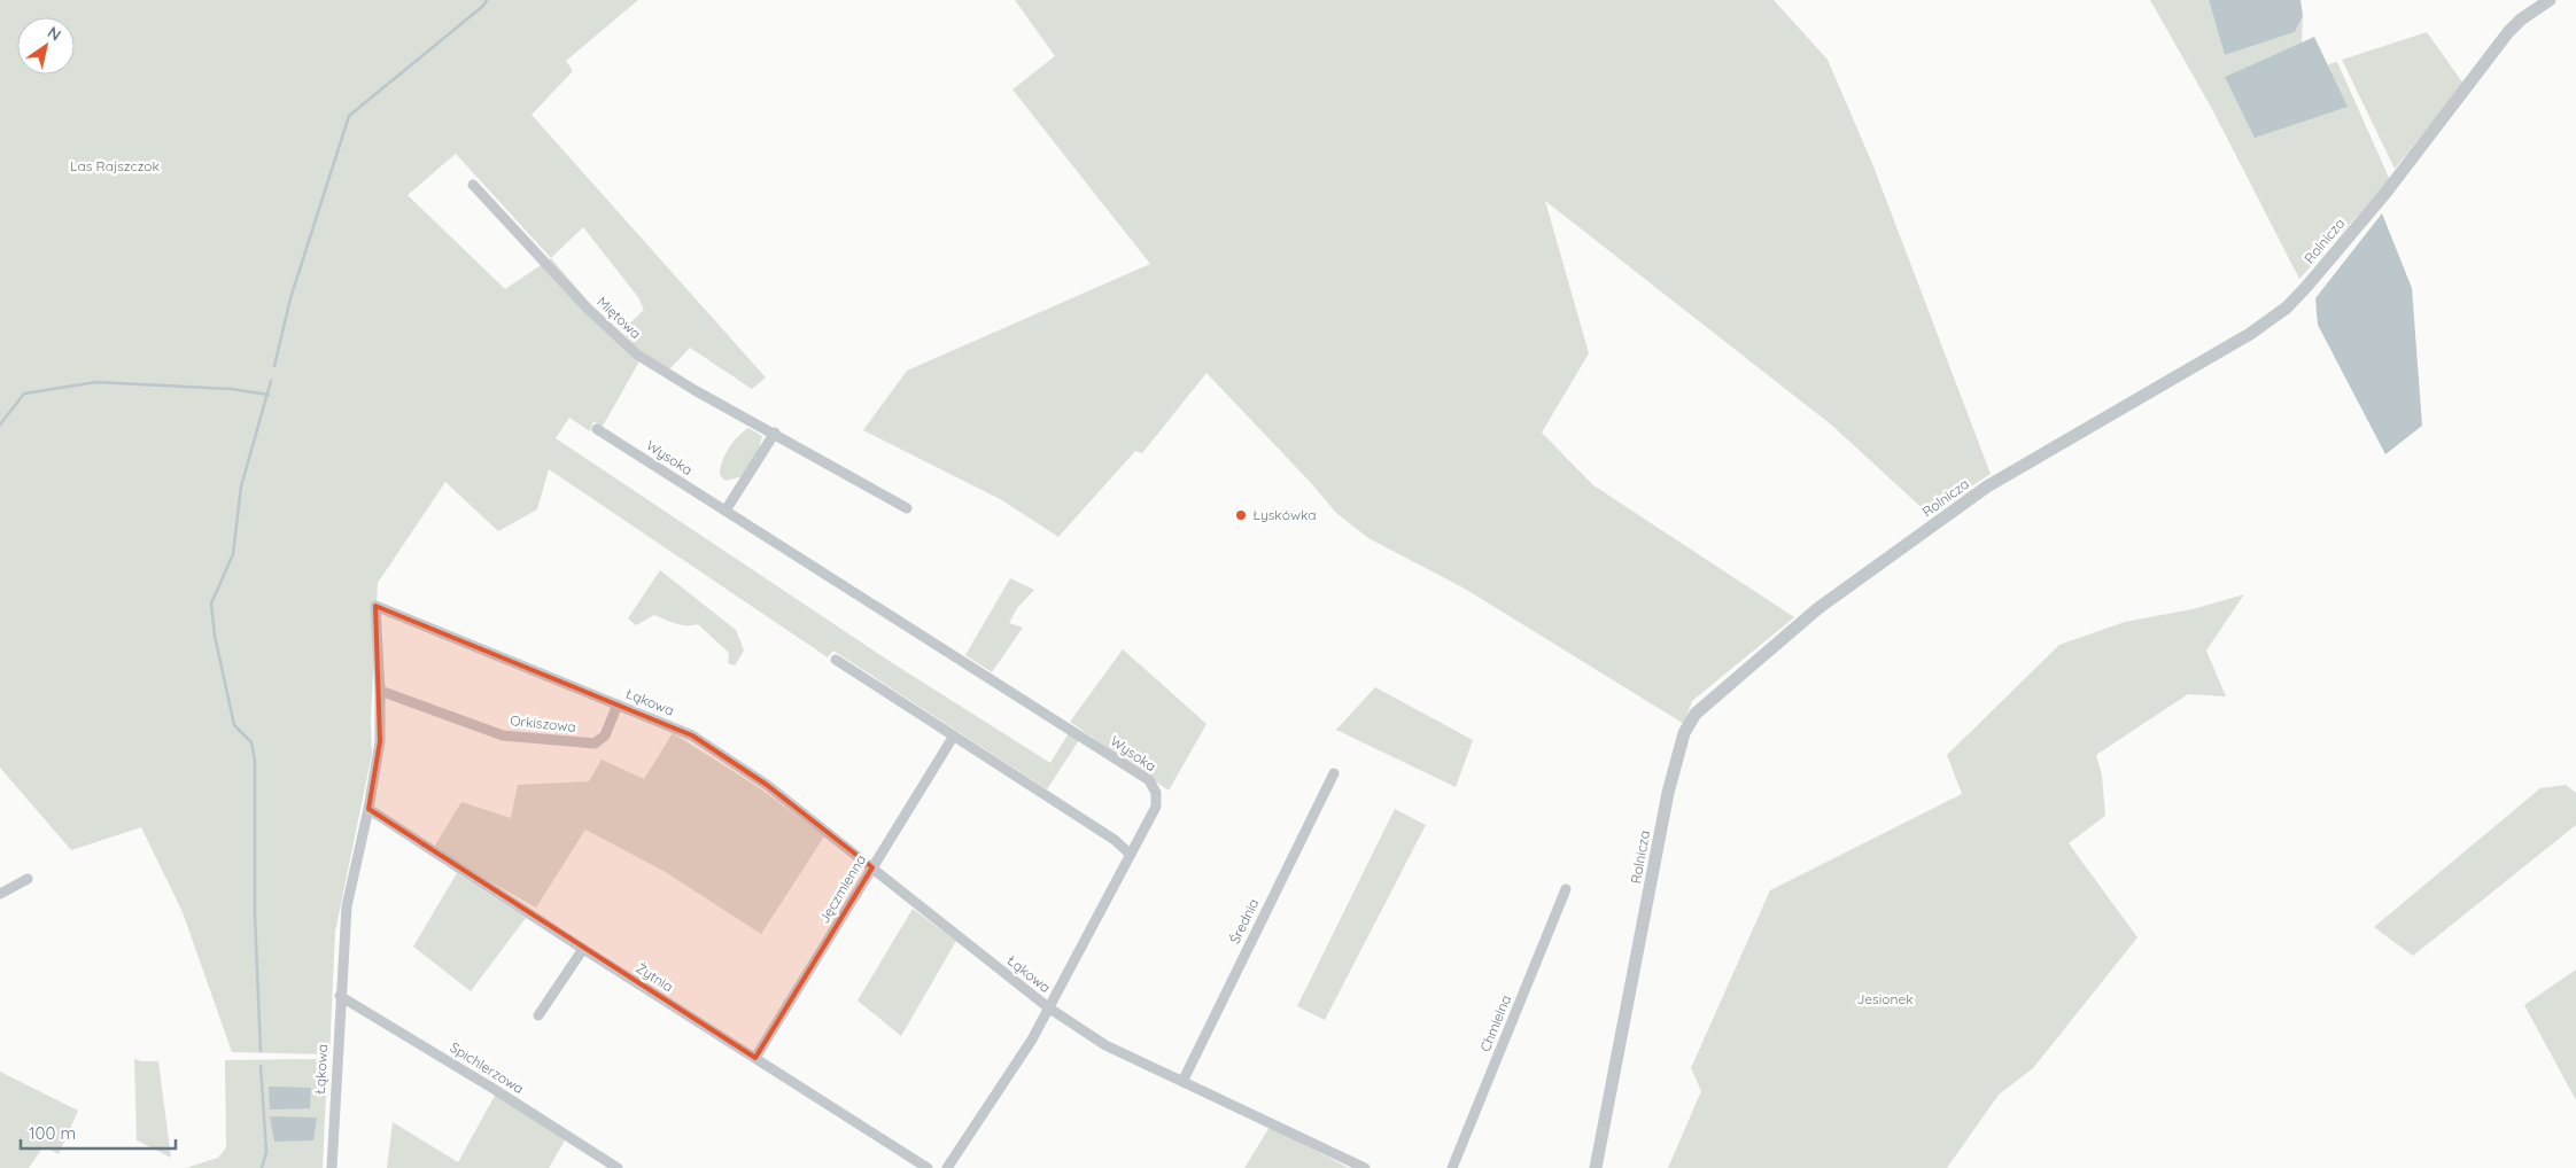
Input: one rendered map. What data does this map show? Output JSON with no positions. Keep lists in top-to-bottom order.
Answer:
{
  "streets": {
    "street": [
      "Rolnicza",
      "Miętowa",
      "Wysoka",
      "Łąkowa",
      "Orkiszowa",
      "Jęczmienna",
      "Średnia",
      "Żytnia",
      "Chmielna",
      "Spichlerzowa"
    ]
  },
  "crossings": [
    ["Wysoka", "Łąkowa"],
    ["Łąkowa", "Orkiszowa"],
    ["Łąkowa", "Jęczmienna"],
    ["Łąkowa", "Średnia"],
    ["Łąkowa", "Żytnia"],
    ["Łąkowa", "Spichlerzowa"],
    ["Jęczmienna", "Żytnia"]
  ],
  "parks": ["Las Rajszczok", "Jesionek"],
  "places": ["Łyskówka"],
  "scale_bar": "100 m",
  "north": "top right"
}
